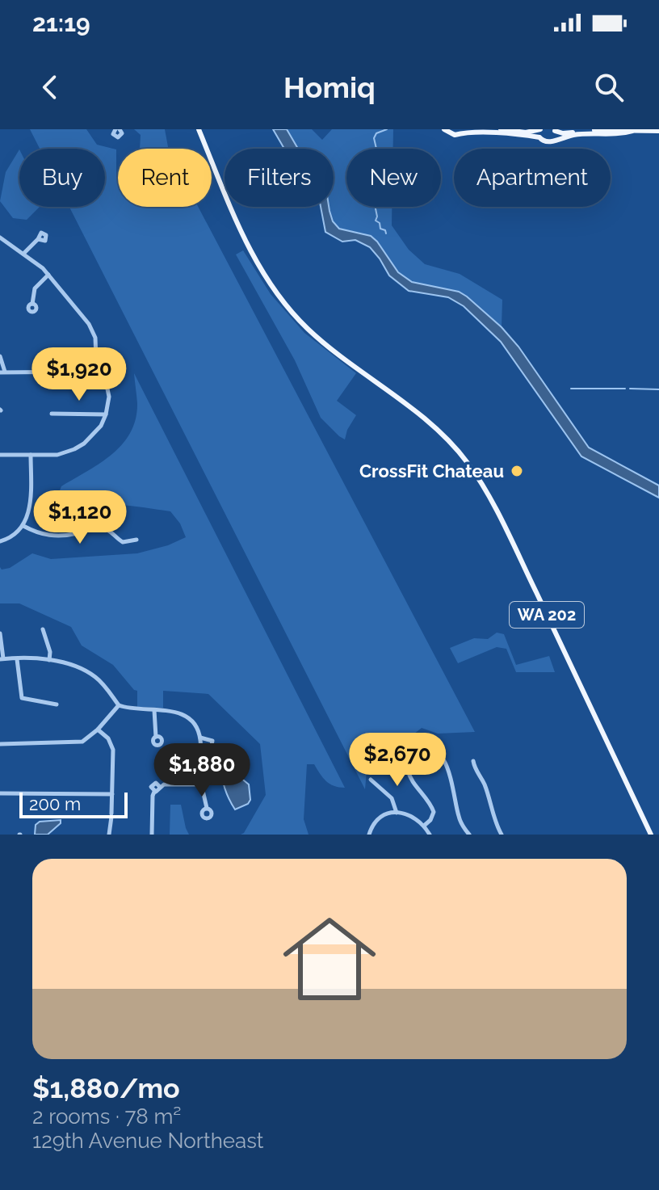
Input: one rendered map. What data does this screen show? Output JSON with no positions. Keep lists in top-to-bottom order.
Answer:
{
  "streets": {
    "main road": ["WA 202"]
  },
  "places": ["CrossFit Chateau"],
  "scale_bar": "200 m",
  "page": {
    "status": "21:19",
    "header": "Homiq",
    "chip": [
      "Buy",
      "Rent",
      "Filters",
      "New",
      "Apartment"
    ],
    "price": [
      "$1,920",
      "$1,120",
      "$2,670",
      "$1,880"
    ],
    "scale": "200 m",
    "list": [
      {
        "name": "$1,880/mo",
        "note": "2 rooms · 78 m² · 129th Avenue Northeast"
      }
    ]
  }
}
